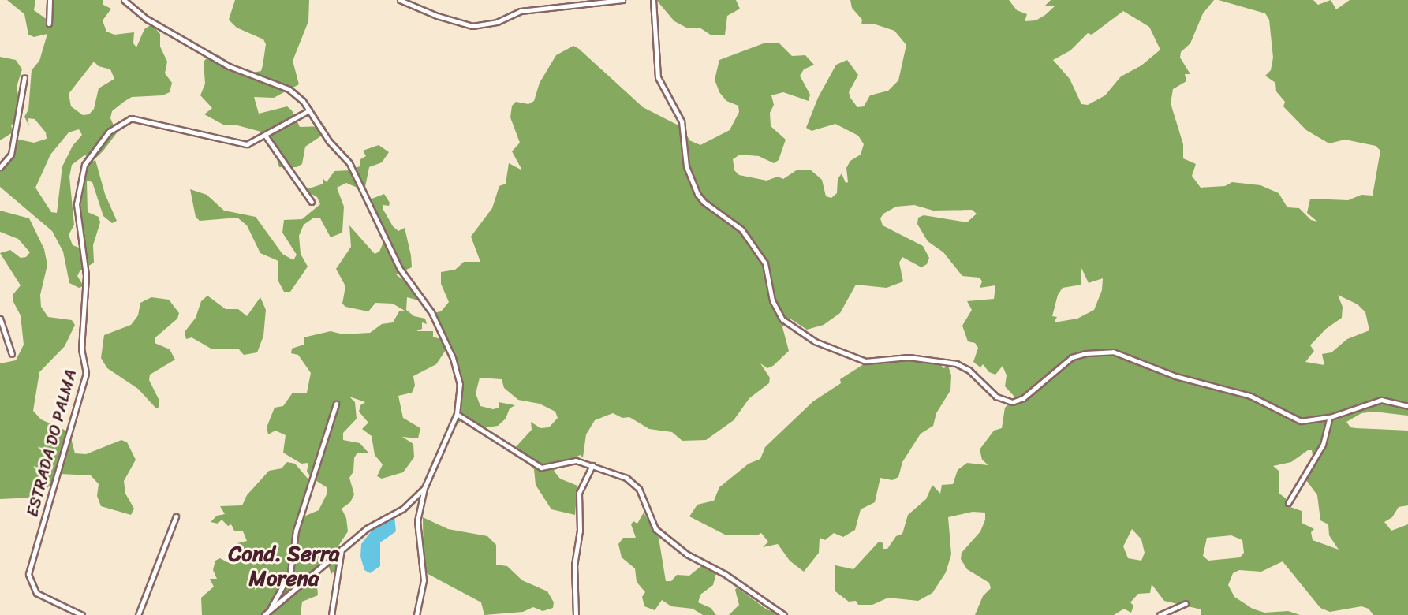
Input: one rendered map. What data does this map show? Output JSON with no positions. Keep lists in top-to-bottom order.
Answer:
{
  "streets": {
    "street": ["ESTRADA DO PALMA"]
  },
  "districts": ["Cond. Serra Morena"]
}
